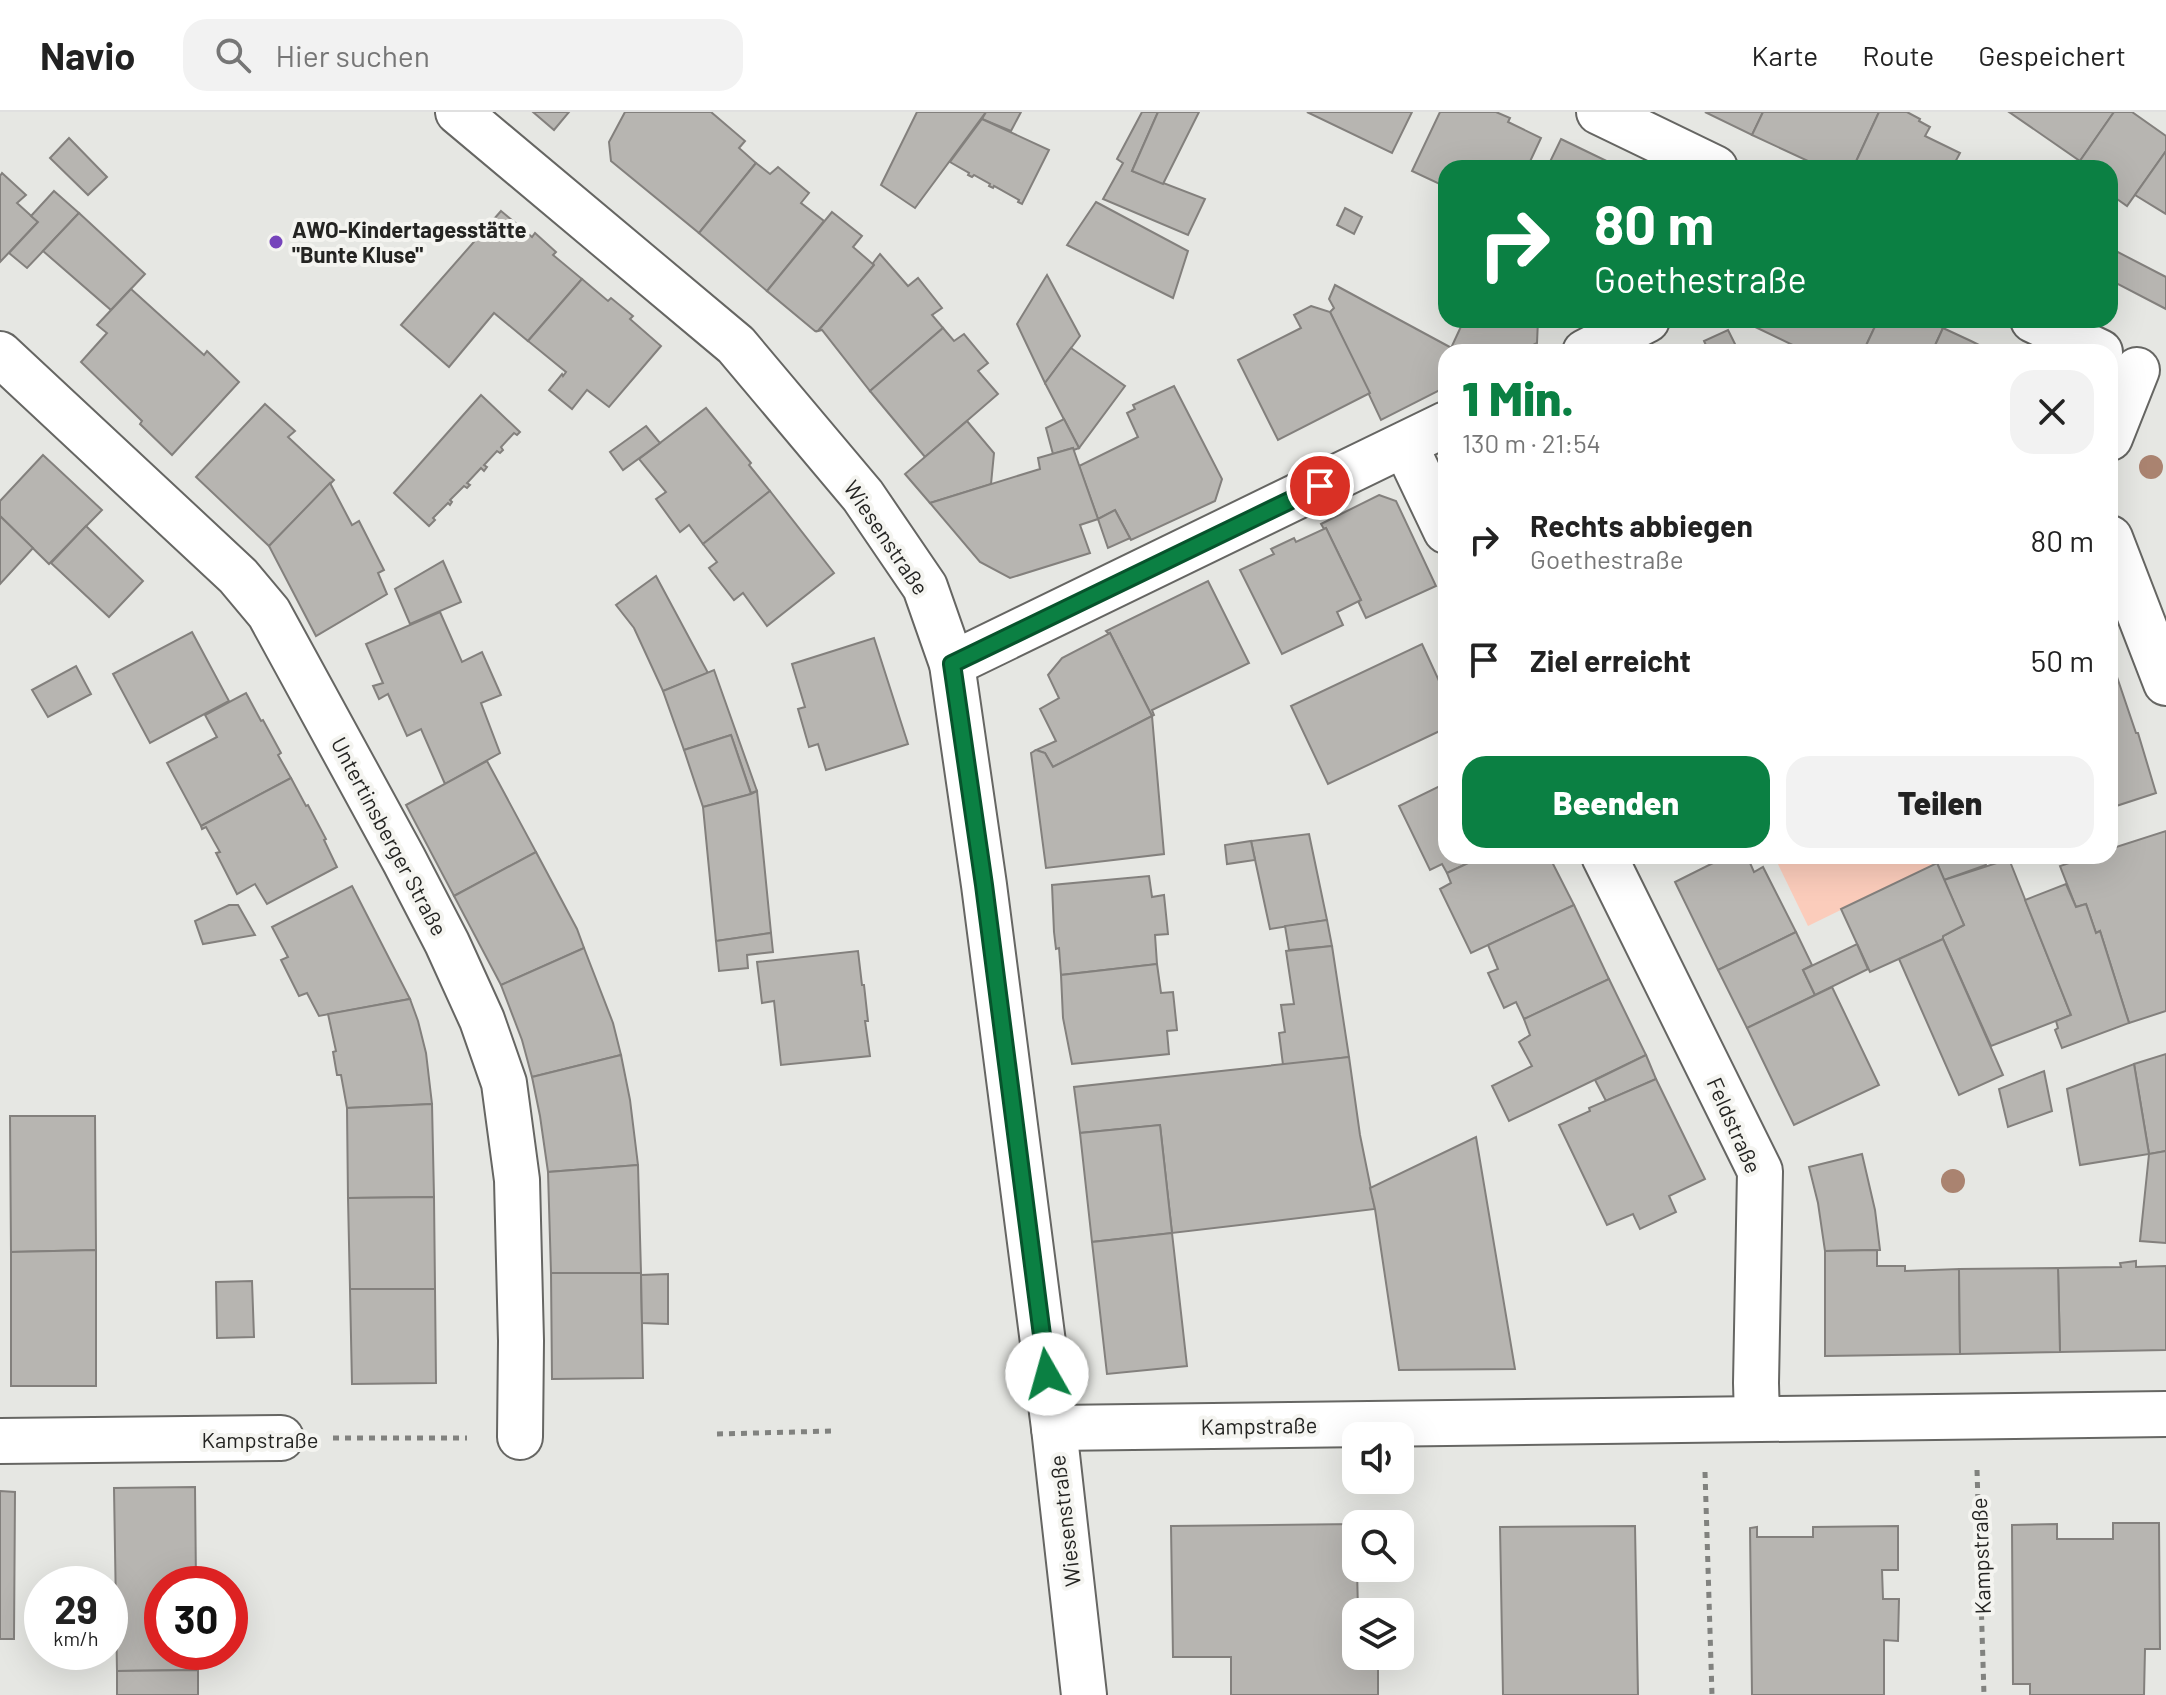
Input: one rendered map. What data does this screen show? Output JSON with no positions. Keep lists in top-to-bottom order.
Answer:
{
  "streets": {
    "street": [
      "Wiesenstraße",
      "Untertinsberger Straße",
      "Feldstraße",
      "Kampstraße"
    ]
  },
  "crossings": [
    ["Wiesenstraße", "Kampstraße"],
    ["Untertinsberger Straße", "Kampstraße"],
    ["Feldstraße", "Kampstraße"]
  ],
  "places": ["AWO-Kindertagesstätte \"Bunte Kluse\""],
  "page": {
    "header": "Navio",
    "search": "Hier suchen",
    "nav": ["Karte", "Route", "Gespeichert"],
    "turn": ["80 m", "Goethestraße"],
    "heading": ["1 Min.", "130 m · 21:54"],
    "list": [
      {
        "name": "Rechts abbiegen",
        "note": "Goethestraße",
        "value": "80 m"
      },
      {
        "name": "Ziel erreicht",
        "value": "50 m"
      }
    ],
    "buttons": ["Beenden", "Teilen"],
    "speed": "29 km/h",
    "limit": "30"
  }
}
